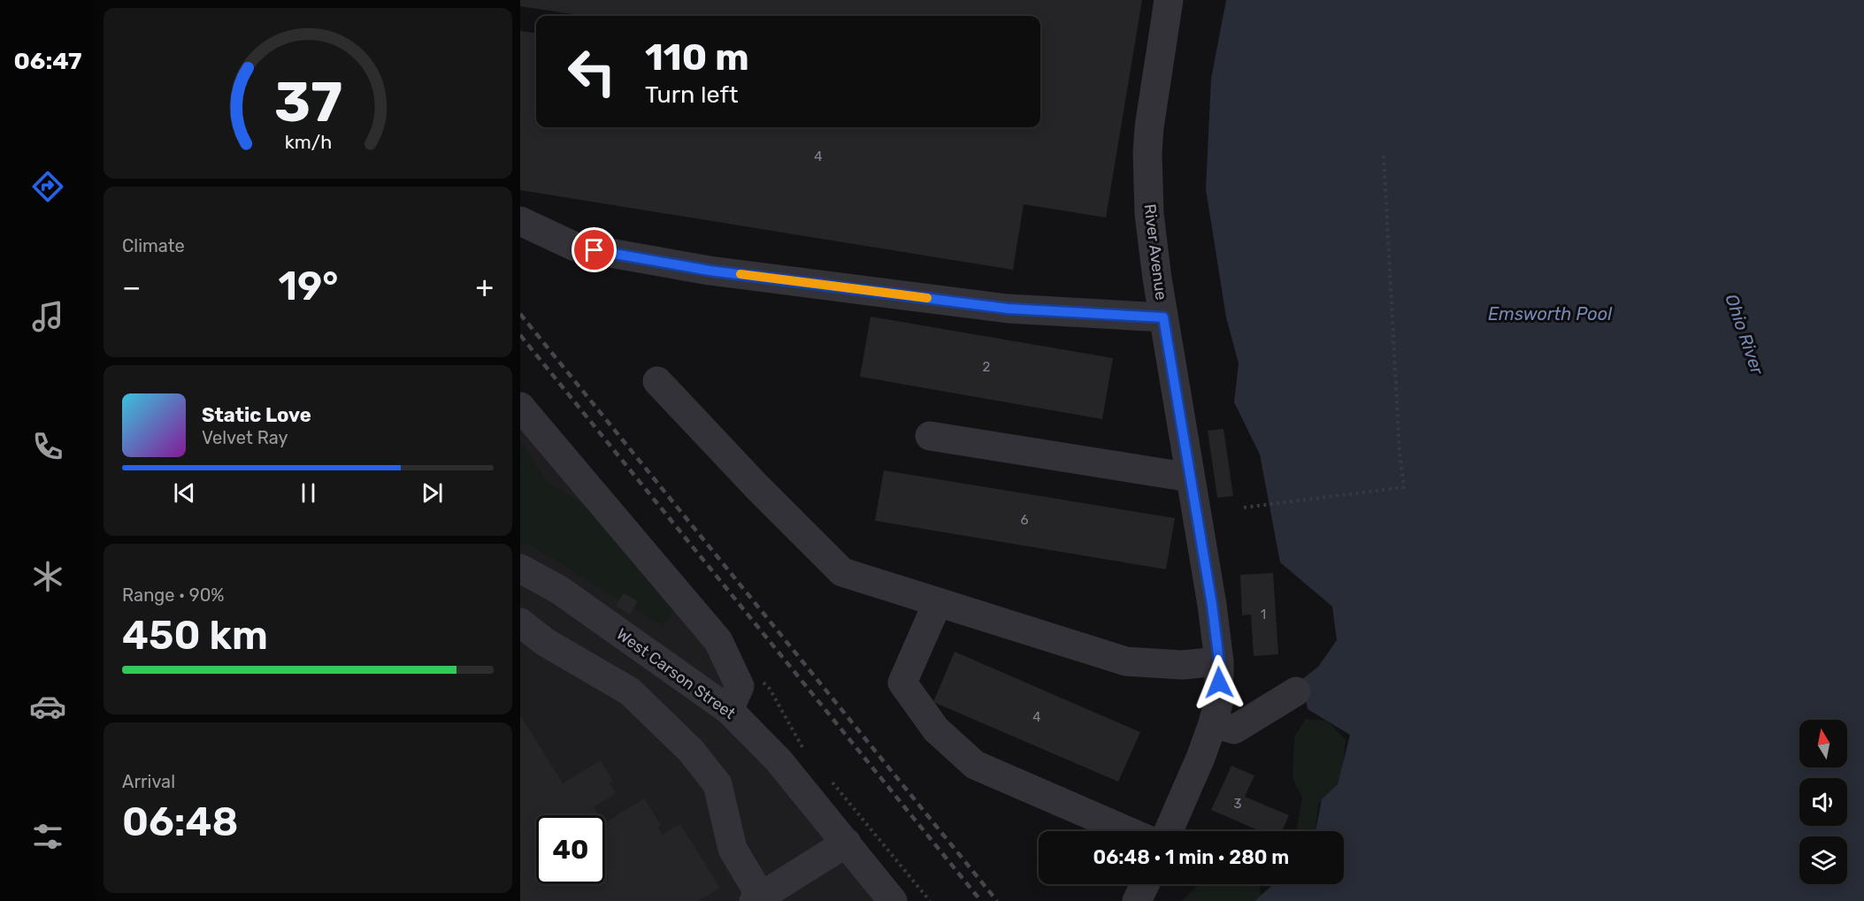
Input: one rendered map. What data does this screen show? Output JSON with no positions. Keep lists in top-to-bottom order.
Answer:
{
  "streets": {
    "street": ["River Avenue", "West Carson Street"]
  },
  "water": ["Emsworth Pool", "Ohio River"],
  "house_numbers": [
    "4",
    "2",
    "6",
    "1",
    "4",
    "3"
  ],
  "north": "top",
  "page": {
    "tabs": "06:47",
    "turn": ["110 m", "Turn left"],
    "tile": [
      "Climate",
      ["Range · 90%", "450 km"],
      ["Arrival", "06:48"]
    ],
    "heat": ["−", "19°", "+"],
    "song": ["Static Love", "Velvet Ray"],
    "limit": "40",
    "trip": "06:48 · 1 min · 280 m",
    "gauge": ["37", "km/h"]
  }
}
